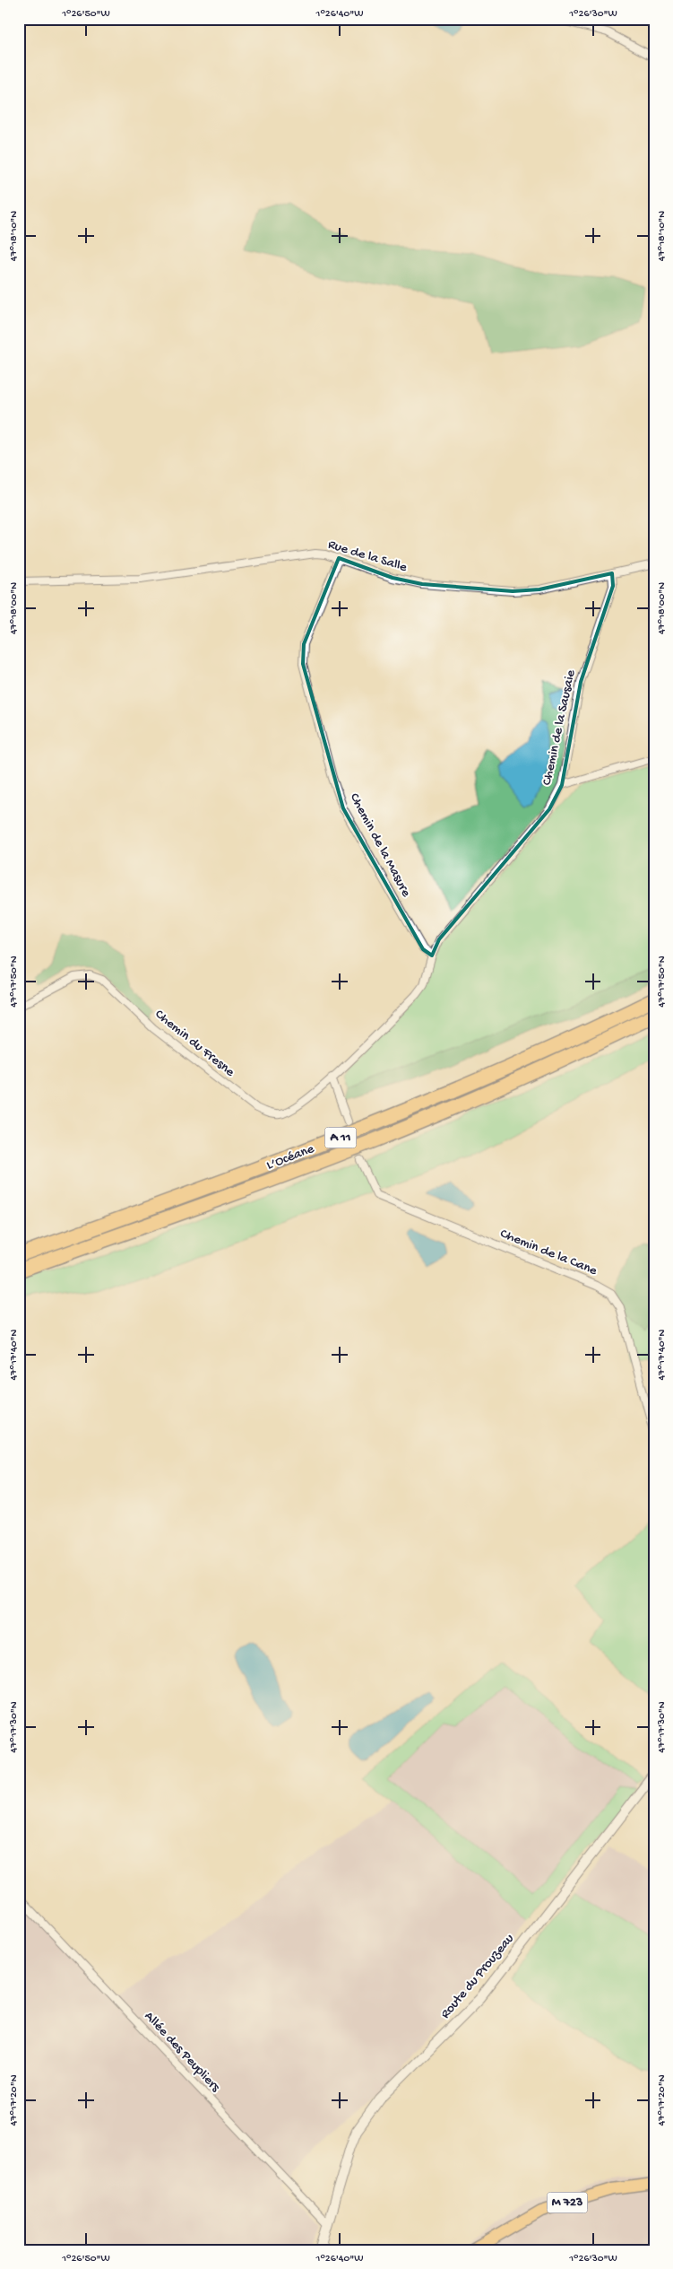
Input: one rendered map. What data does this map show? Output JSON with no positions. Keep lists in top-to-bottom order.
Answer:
{
  "streets": {
    "highway": ["A 11", "L’Océane"],
    "main road": ["M 723"],
    "street": [
      "Rue de la Salle",
      "Chemin de la Sausaie",
      "Chemin de la Masure",
      "Chemin du Fresne",
      "Chemin de la Cane",
      "Route du Prouzeau",
      "Allée des Peupliers"
    ]
  },
  "crossings": [
    ["Rue de la Salle", "Chemin de la Sausaie"],
    ["Rue de la Salle", "Chemin de la Masure"],
    ["Chemin de la Sausaie", "Chemin de la Masure"],
    ["Route du Prouzeau", "Allée des Peupliers"]
  ],
  "coordinates": [
    "1°26'50\"W",
    "1°26'40\"W",
    "1°26'30\"W",
    "47°18'10\"N",
    "47°18'00\"N",
    "47°17'50\"N",
    "47°17'40\"N",
    "47°17'30\"N",
    "47°17'20\"N"
  ]
}
